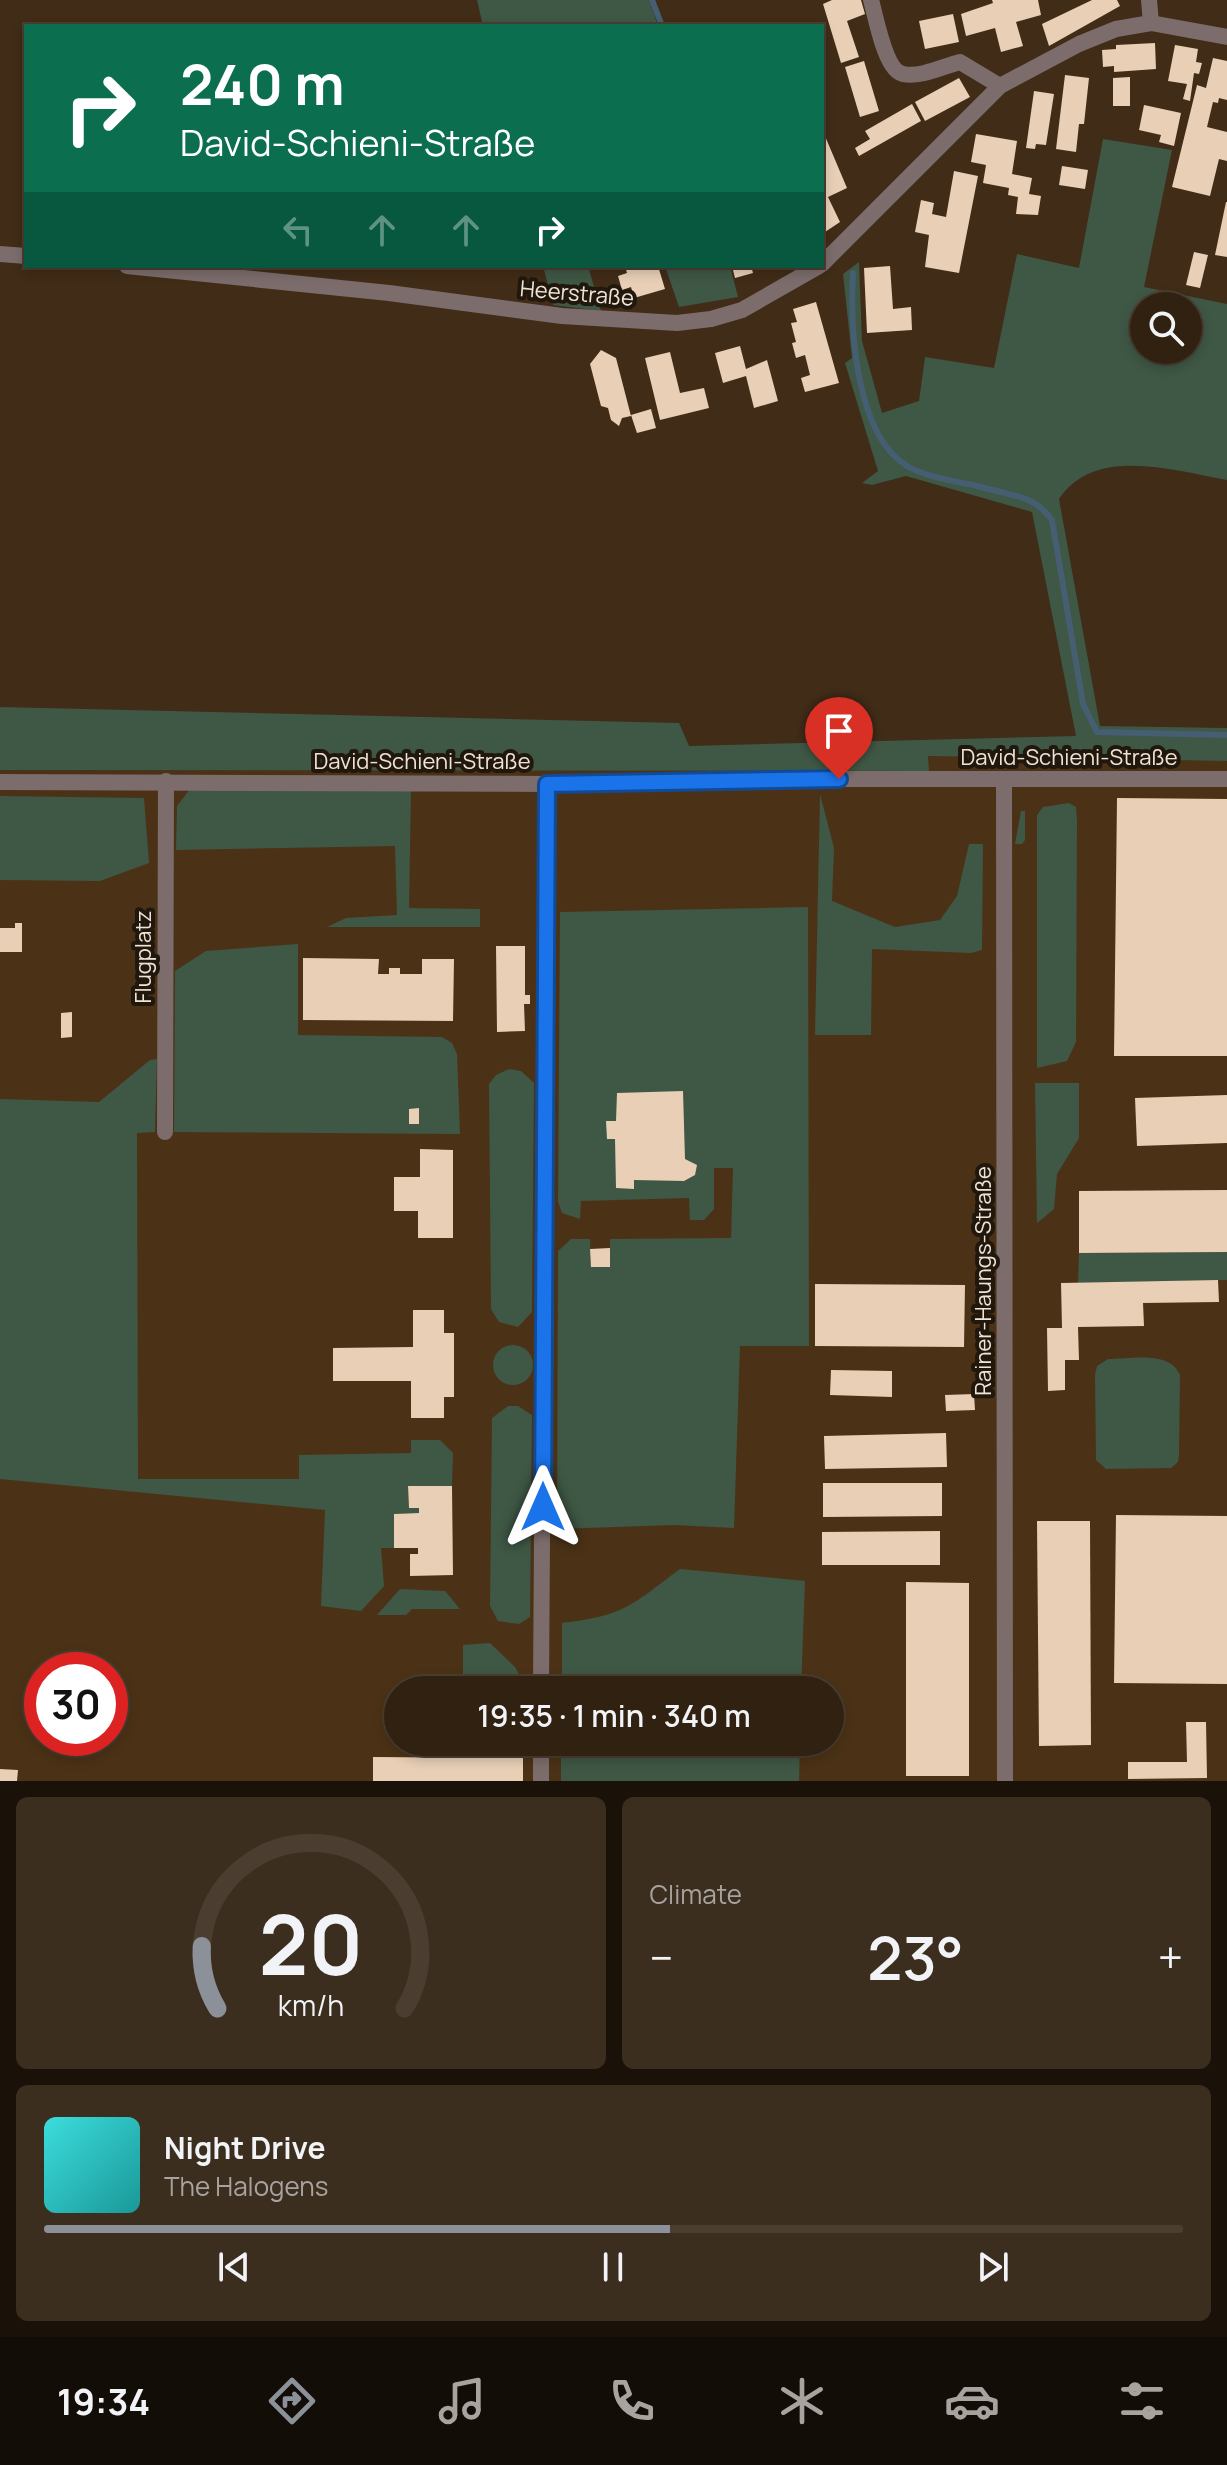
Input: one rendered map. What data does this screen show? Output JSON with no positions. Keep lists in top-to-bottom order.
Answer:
{
  "streets": {
    "street": [
      "Heerstraße",
      "David-Schieni-Straße",
      "Flugplatz",
      "Rainer-Haungs-Straße"
    ]
  },
  "crossings": [
    ["David-Schieni-Straße", "Flugplatz"],
    ["David-Schieni-Straße", "Rainer-Haungs-Straße"]
  ],
  "page": {
    "turn": ["240 m", "David-Schieni-Straße"],
    "limit": "30",
    "trip": "19:35 · 1 min · 340 m",
    "tile": "Climate",
    "heat": ["−", "23°", "+"],
    "song": ["Night Drive", "The Halogens"],
    "tabs": "19:34",
    "gauge": ["20", "km/h"]
  }
}
